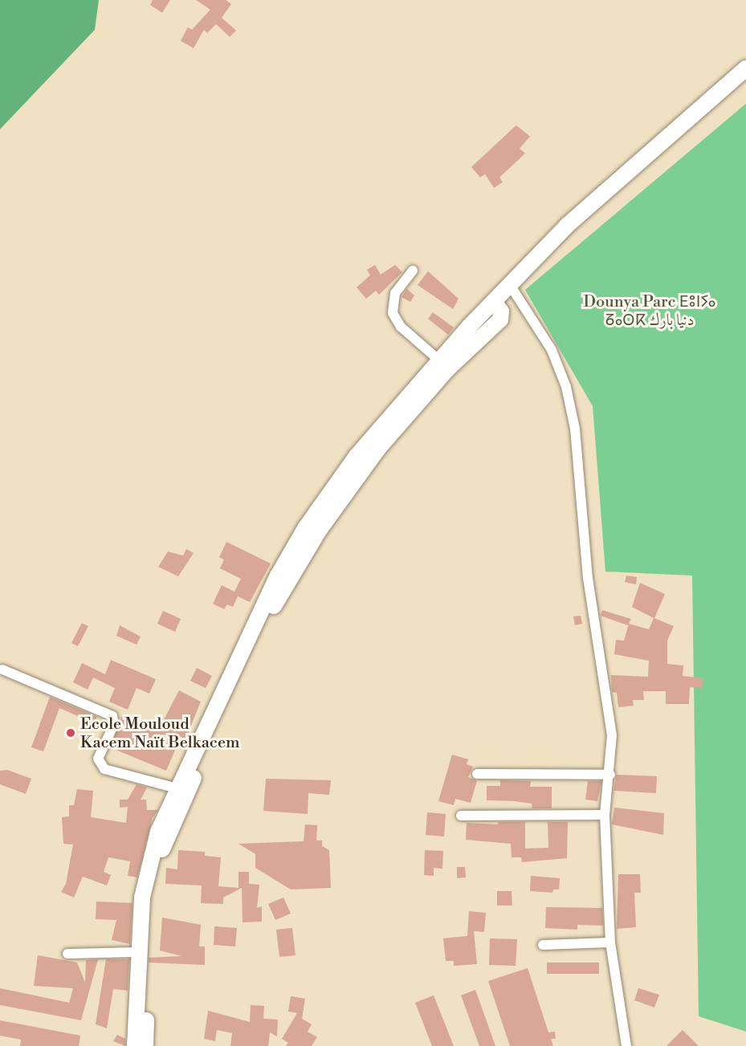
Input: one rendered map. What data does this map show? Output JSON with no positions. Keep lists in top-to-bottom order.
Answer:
{
  "parks": ["Dounya Parc ⴹⵓⵏⵢⴰ ⵒⴰⵔⴽ دنيا بارك"],
  "places": ["Ecole Mouloud Kacem Naït Belkacem"]
}
